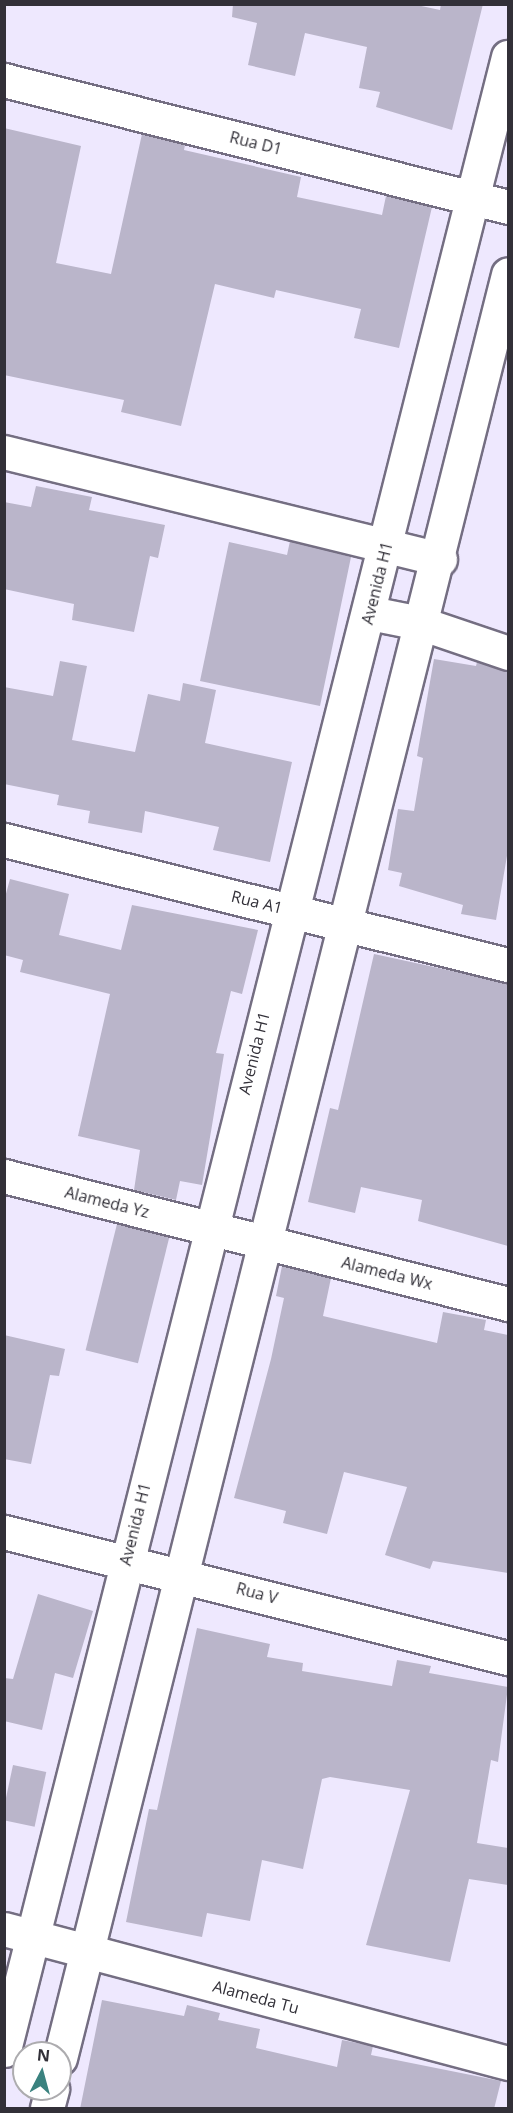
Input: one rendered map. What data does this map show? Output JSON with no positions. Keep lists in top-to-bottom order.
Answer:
{
  "streets": {
    "street": [
      "Rua D1",
      "Avenida H1",
      "Rua A1",
      "Alameda Yz",
      "Alameda Wx",
      "Rua V",
      "Alameda Tu"
    ]
  },
  "crossings": [
    ["Rua D1", "Avenida H1"],
    ["Avenida H1", "Rua A1"],
    ["Avenida H1", "Alameda Yz"],
    ["Avenida H1", "Rua V"],
    ["Avenida H1", "Alameda Tu"],
    ["Alameda Yz", "Alameda Wx"]
  ],
  "north": "top"
}
